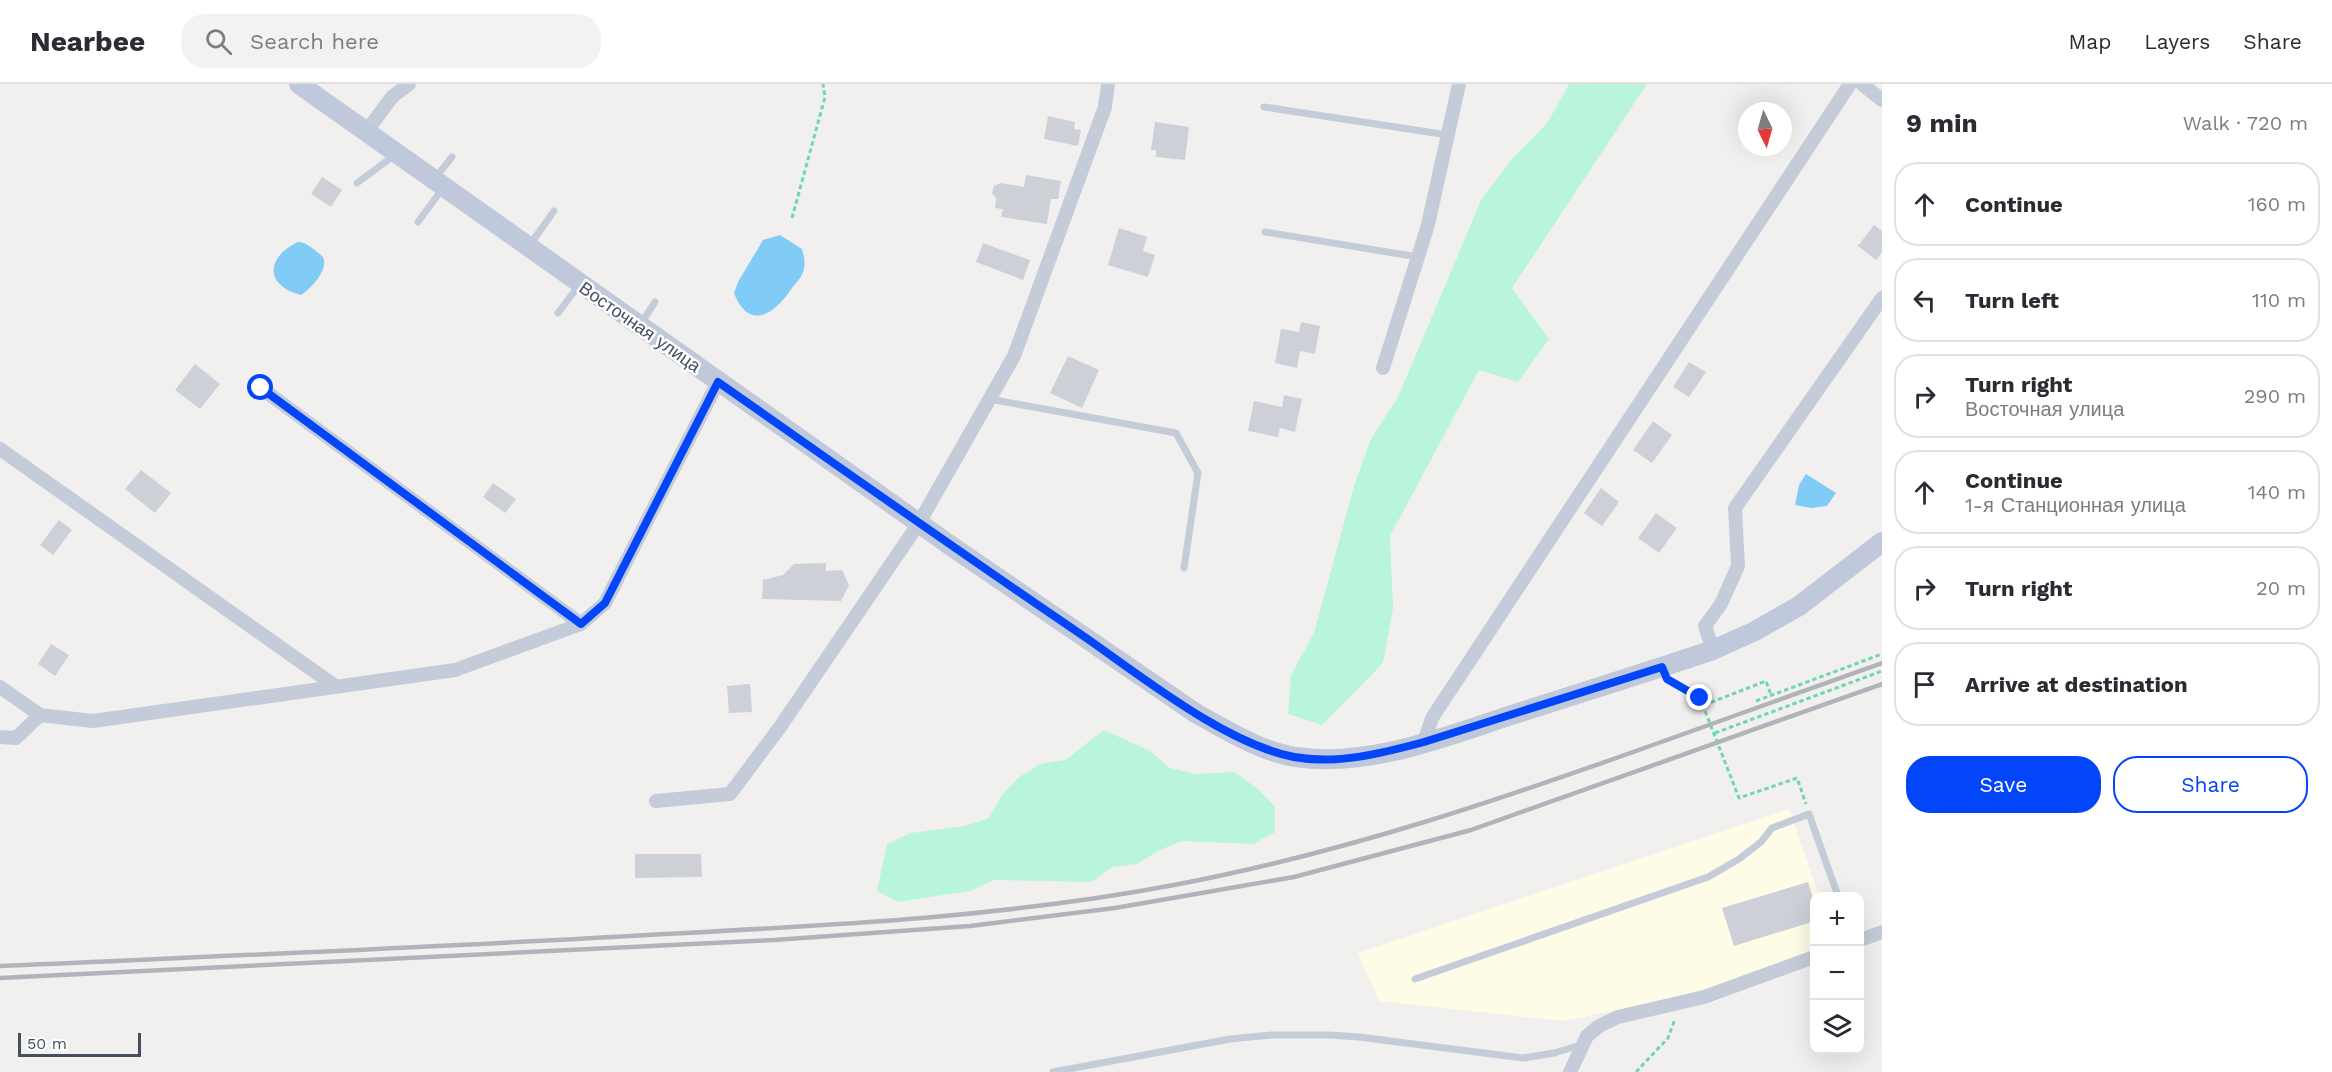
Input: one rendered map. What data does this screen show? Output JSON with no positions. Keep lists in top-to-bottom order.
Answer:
{
  "streets": {
    "main road": ["Восточная улица"]
  },
  "scale_bar": "50 m",
  "north": "bottom",
  "page": {
    "header": "Nearbee",
    "search": "Search here",
    "nav": ["Map", "Layers", "Share"],
    "heading": ["9 min", "Walk · 720 m"],
    "list": [
      ["Continue", "160 m"],
      ["Turn left", "110 m"],
      ["Turn right", "Восточная улица", "290 m"],
      ["Continue", "1-я Станционная улица", "140 m"],
      ["Turn right", "20 m"],
      "Arrive at destination"
    ],
    "buttons": ["Save", "Share"],
    "map_buttons": ["+", "−"],
    "scale": "50 m"
  }
}
